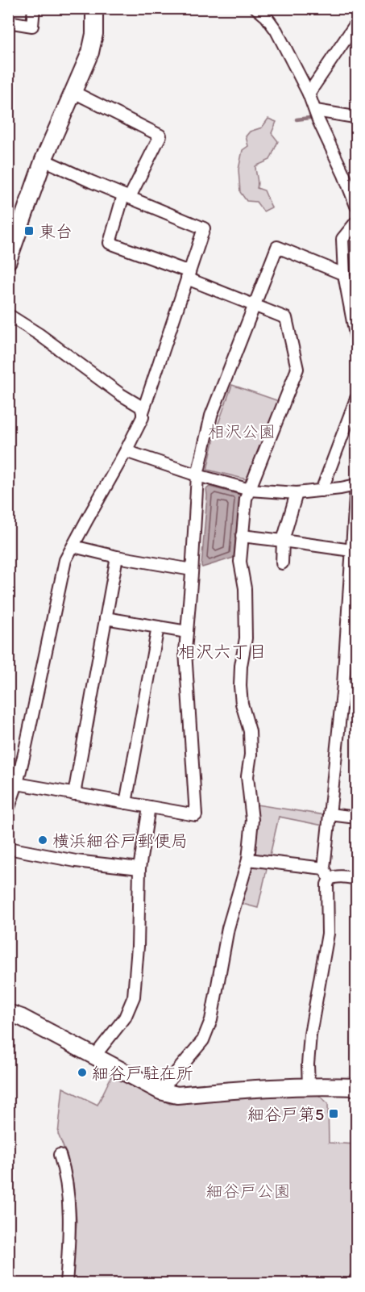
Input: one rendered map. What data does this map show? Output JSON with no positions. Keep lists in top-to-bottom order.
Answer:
{
  "districts": ["相沢六丁目"],
  "parks": ["相沢公園", "細谷戸公園"],
  "places": {
    "transit": ["東台", "細谷戸第5"],
    "other": ["横浜細谷戸郵便局", "細谷戸駐在所"]
  }
}
